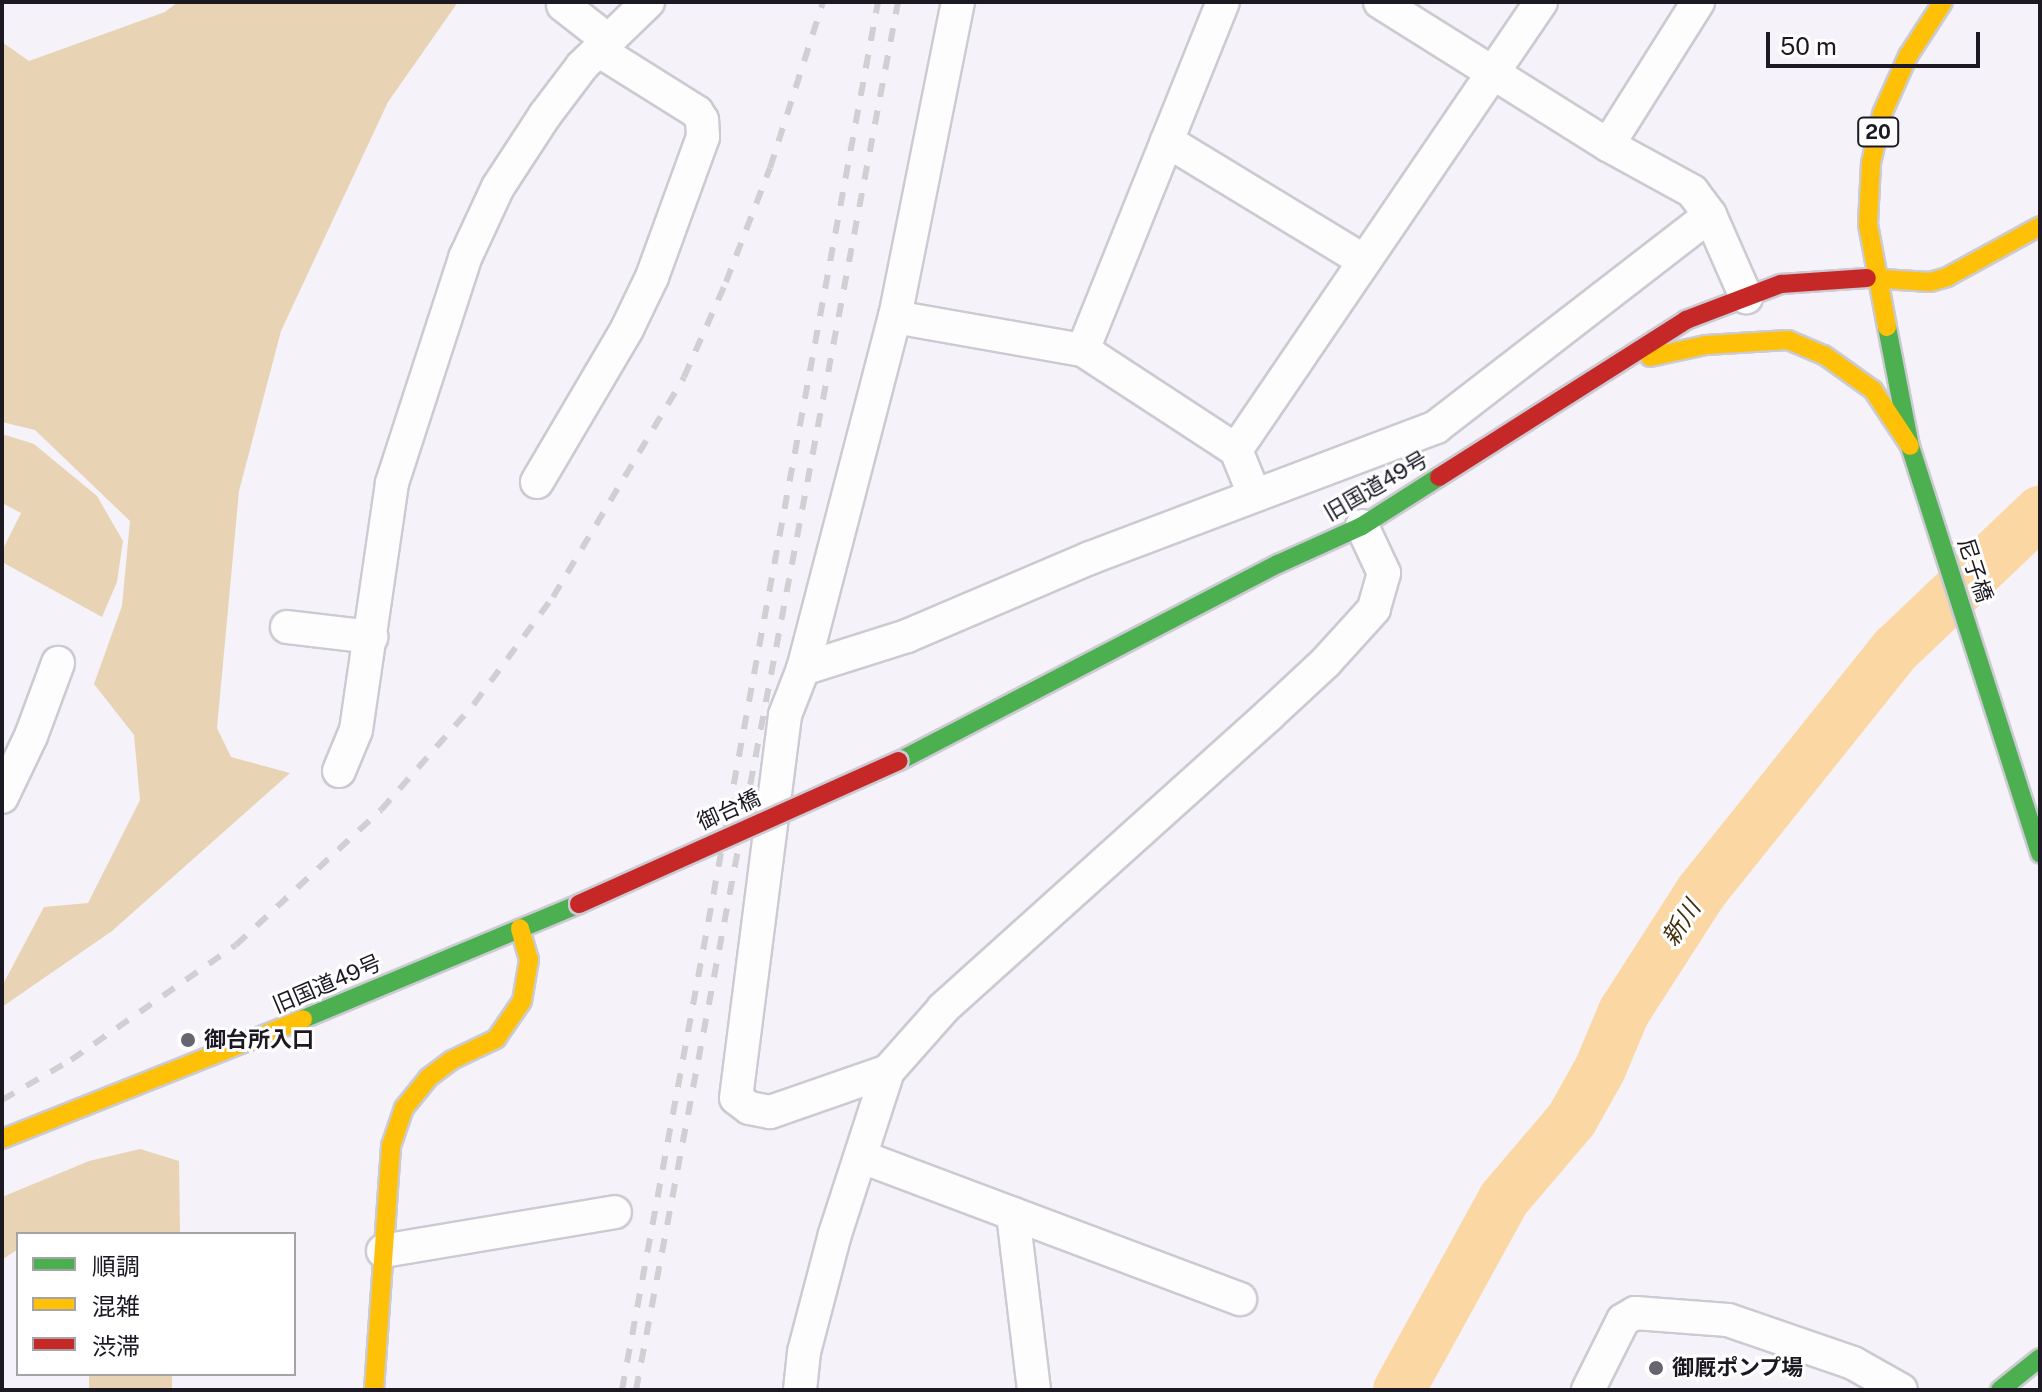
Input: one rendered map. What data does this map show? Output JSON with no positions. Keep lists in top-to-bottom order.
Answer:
{
  "streets": {
    "street": [
      "20",
      "旧国道49号",
      "尼子橋",
      "御台橋"
    ]
  },
  "crossings": [
    ["20", "旧国道49号"],
    ["20", "尼子橋"],
    ["旧国道49号", "御台橋"]
  ],
  "water": ["新川"],
  "places": ["御台所入口", "御厩ポンプ場"],
  "legend": ["順調", "混雑", "渋滞"],
  "scale_bar": "50 m"
}
